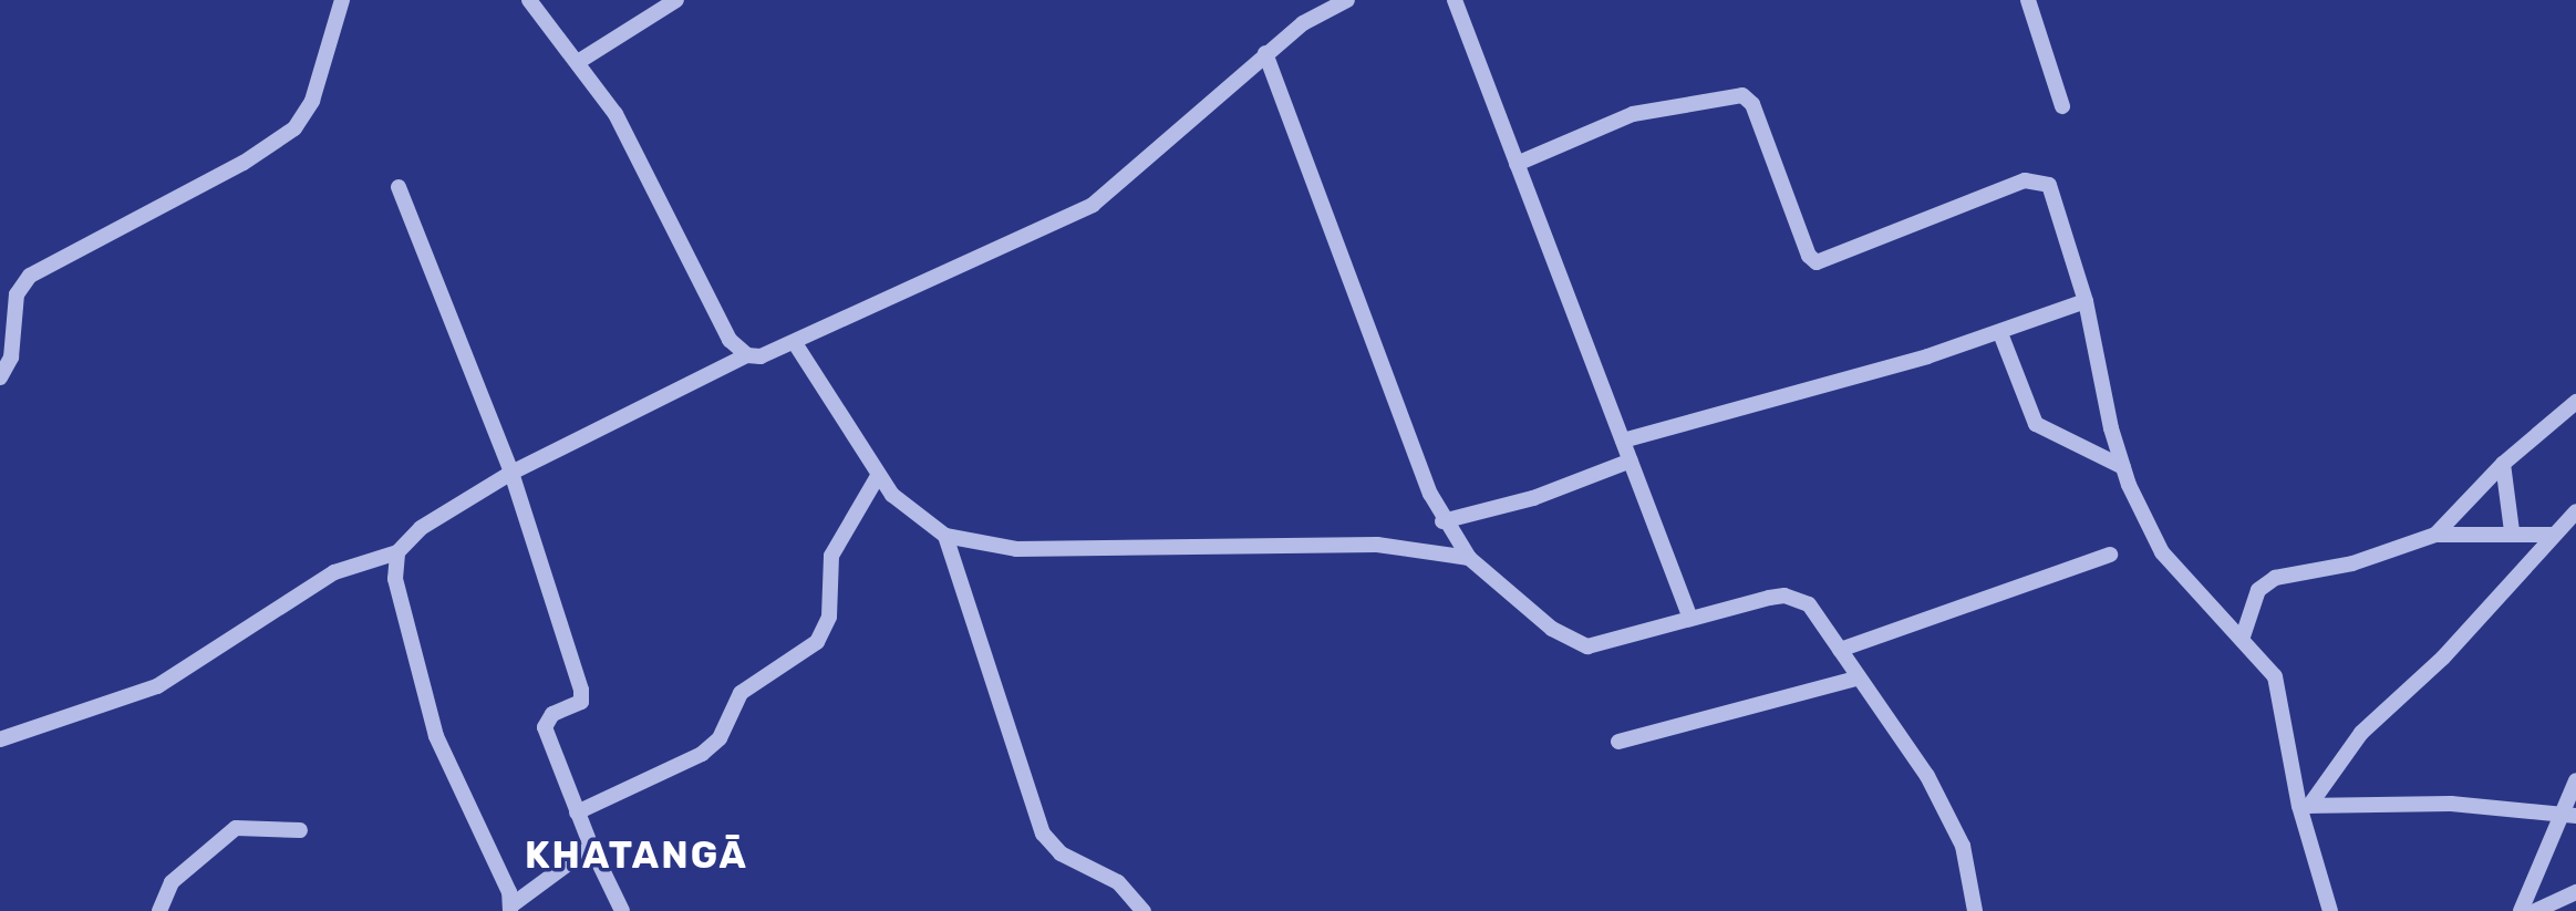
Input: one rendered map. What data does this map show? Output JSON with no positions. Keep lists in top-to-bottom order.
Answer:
{
  "districts": ["KHATANGĀ"]
}
